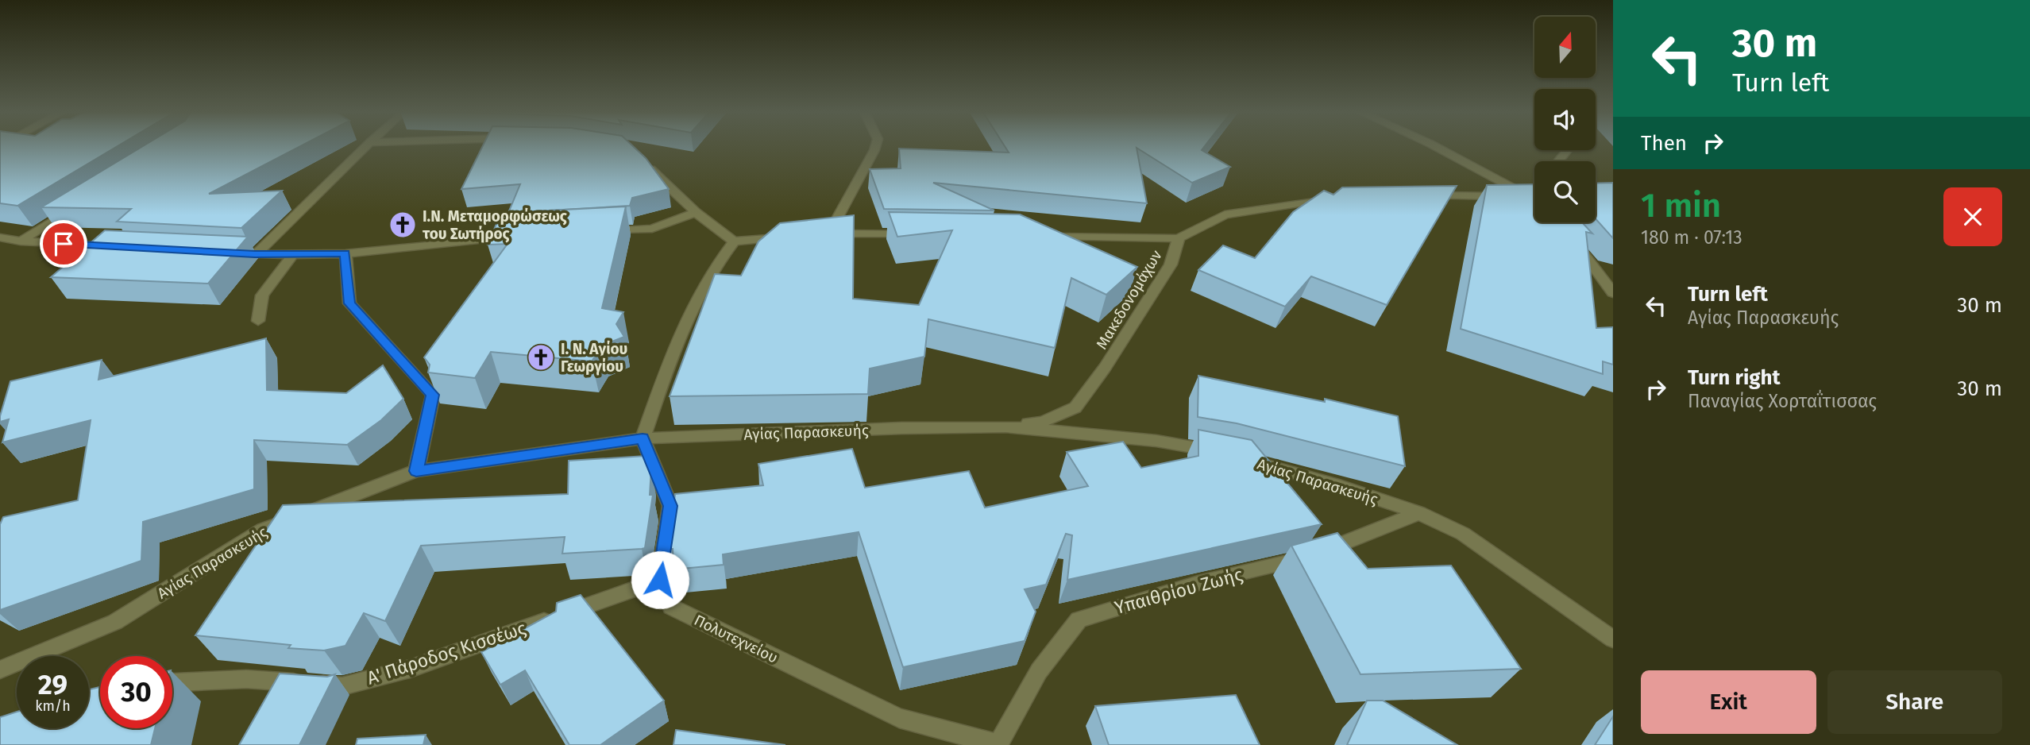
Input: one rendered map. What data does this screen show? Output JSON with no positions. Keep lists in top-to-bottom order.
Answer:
{
  "streets": {
    "street": [
      "Μακεδονομάχων",
      "Αγίας Παρασκευής",
      "Υπαιθρίου Ζωής",
      "Πολυτεχνείου",
      "Α' Πάροδος Κισσέως"
    ]
  },
  "crossings": [
    ["Μακεδονομάχων", "Αγίας Παρασκευής"],
    ["Αγίας Παρασκευής", "Υπαιθρίου Ζωής"],
    ["Υπαιθρίου Ζωής", "Πολυτεχνείου"],
    ["Πολυτεχνείου", "Α' Πάροδος Κισσέως"]
  ],
  "places": {
    "church": ["I.N. Μεταμορφώσεως του Σωτήρος", "Ι. Ν. Αγίου Γεωργίου"]
  },
  "north": "top",
  "page": {
    "turn": ["30 m", "Turn left"],
    "then": "Then",
    "heading": ["1 min", "180 m · 07:13"],
    "list": [
      {
        "name": "Turn left",
        "note": "Αγίας Παρασκευής",
        "value": "30 m"
      },
      {
        "name": "Turn right",
        "note": "Παναγίας Χορταΐτισσας",
        "value": "30 m"
      }
    ],
    "speed": "29 km/h",
    "limit": "30",
    "buttons": ["Exit", "Share"]
  }
}
